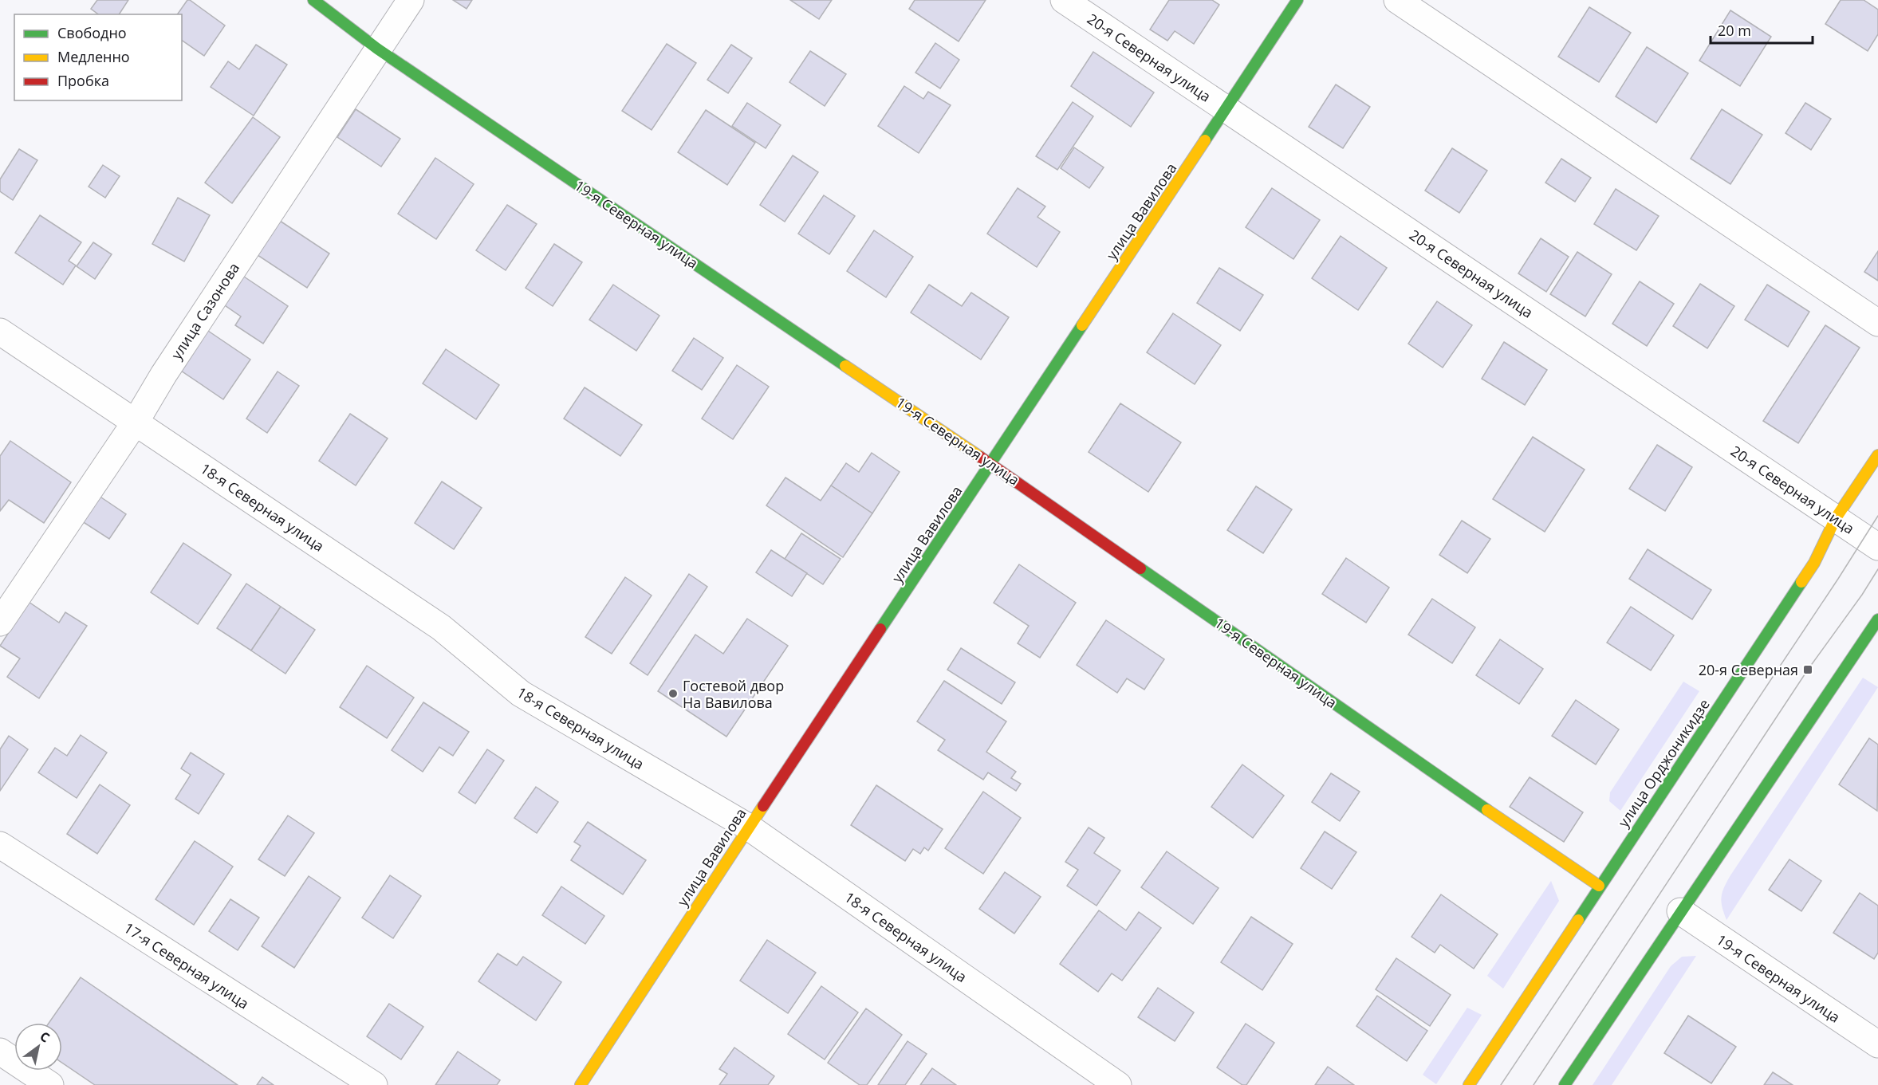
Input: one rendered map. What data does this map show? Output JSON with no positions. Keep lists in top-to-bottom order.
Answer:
{
  "streets": {
    "street": [
      "20-я Северная улица",
      "улица Вавилова",
      "19-я Северная улица",
      "улица Сазонова",
      "18-я Северная улица",
      "улица Орджоникидзе",
      "17-я Северная улица"
    ]
  },
  "crossings": [
    ["20-я Северная улица", "улица Вавилова"],
    ["20-я Северная улица", "улица Орджоникидзе"],
    ["улица Вавилова", "19-я Северная улица"],
    ["улица Вавилова", "18-я Северная улица"],
    ["19-я Северная улица", "улица Сазонова"],
    ["19-я Северная улица", "улица Орджоникидзе"],
    ["улица Сазонова", "18-я Северная улица"]
  ],
  "places": {
    "transit": ["20-я Северная"],
    "other": ["Гостевой двор На Вавилова"]
  },
  "legend": ["Свободно", "Медленно", "Пробка"],
  "scale_bar": "20 m",
  "north": "top right"
}
